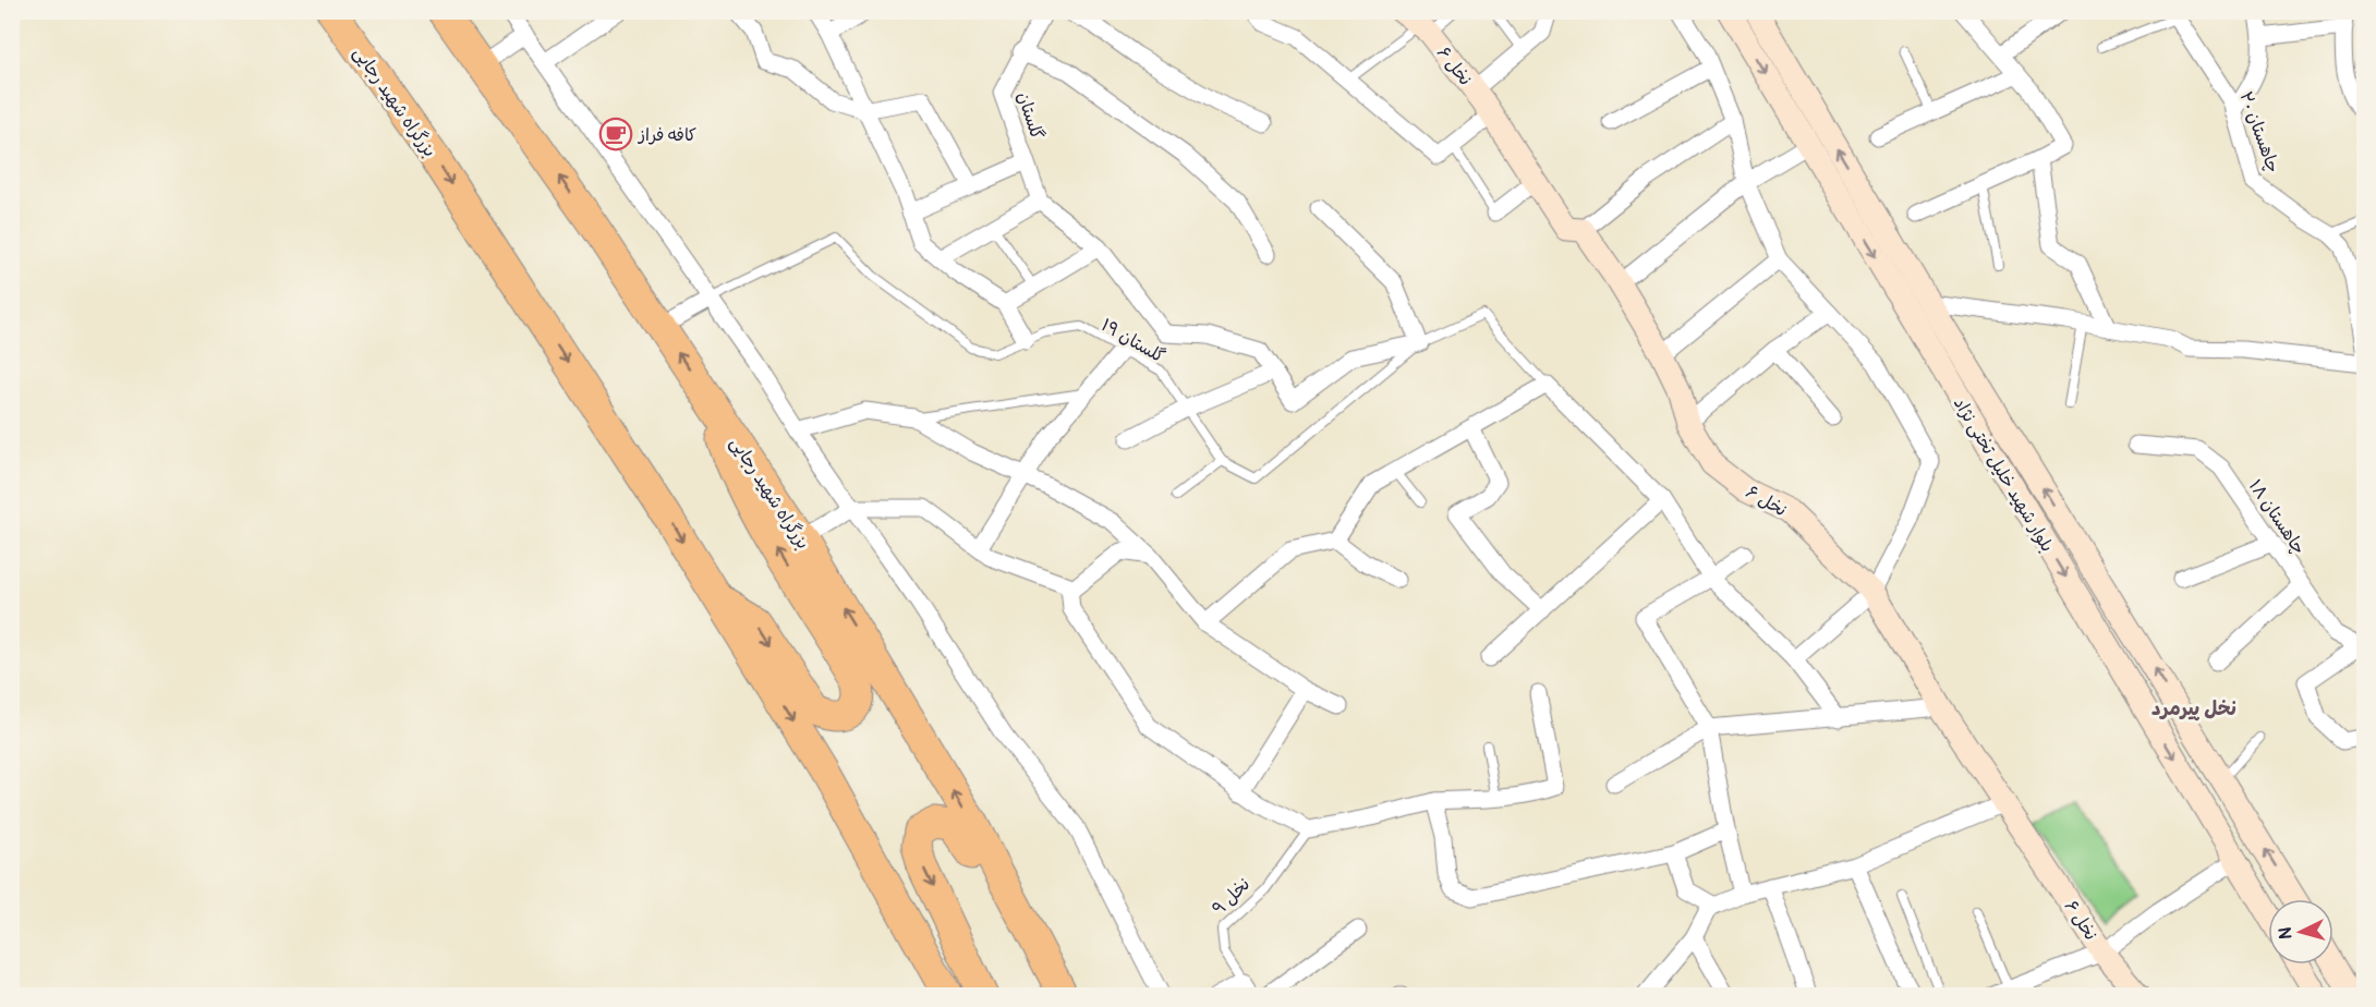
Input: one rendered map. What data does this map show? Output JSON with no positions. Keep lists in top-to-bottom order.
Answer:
{
  "streets": {
    "highway": ["بزرگراه شهید رجایی"],
    "street": [
      "نخل ۶",
      "گلستان",
      "چاهستان ۲۰",
      "بلوار شهید خلیل تختی نژاد",
      "چاهستان ۱۸"
    ],
    "lane": ["گلستان ۱۹", "نخل ۹"]
  },
  "districts": ["نخل پیرمرد"],
  "places": {
    "cafe": ["کافه فراز"]
  },
  "north": "left"
}
